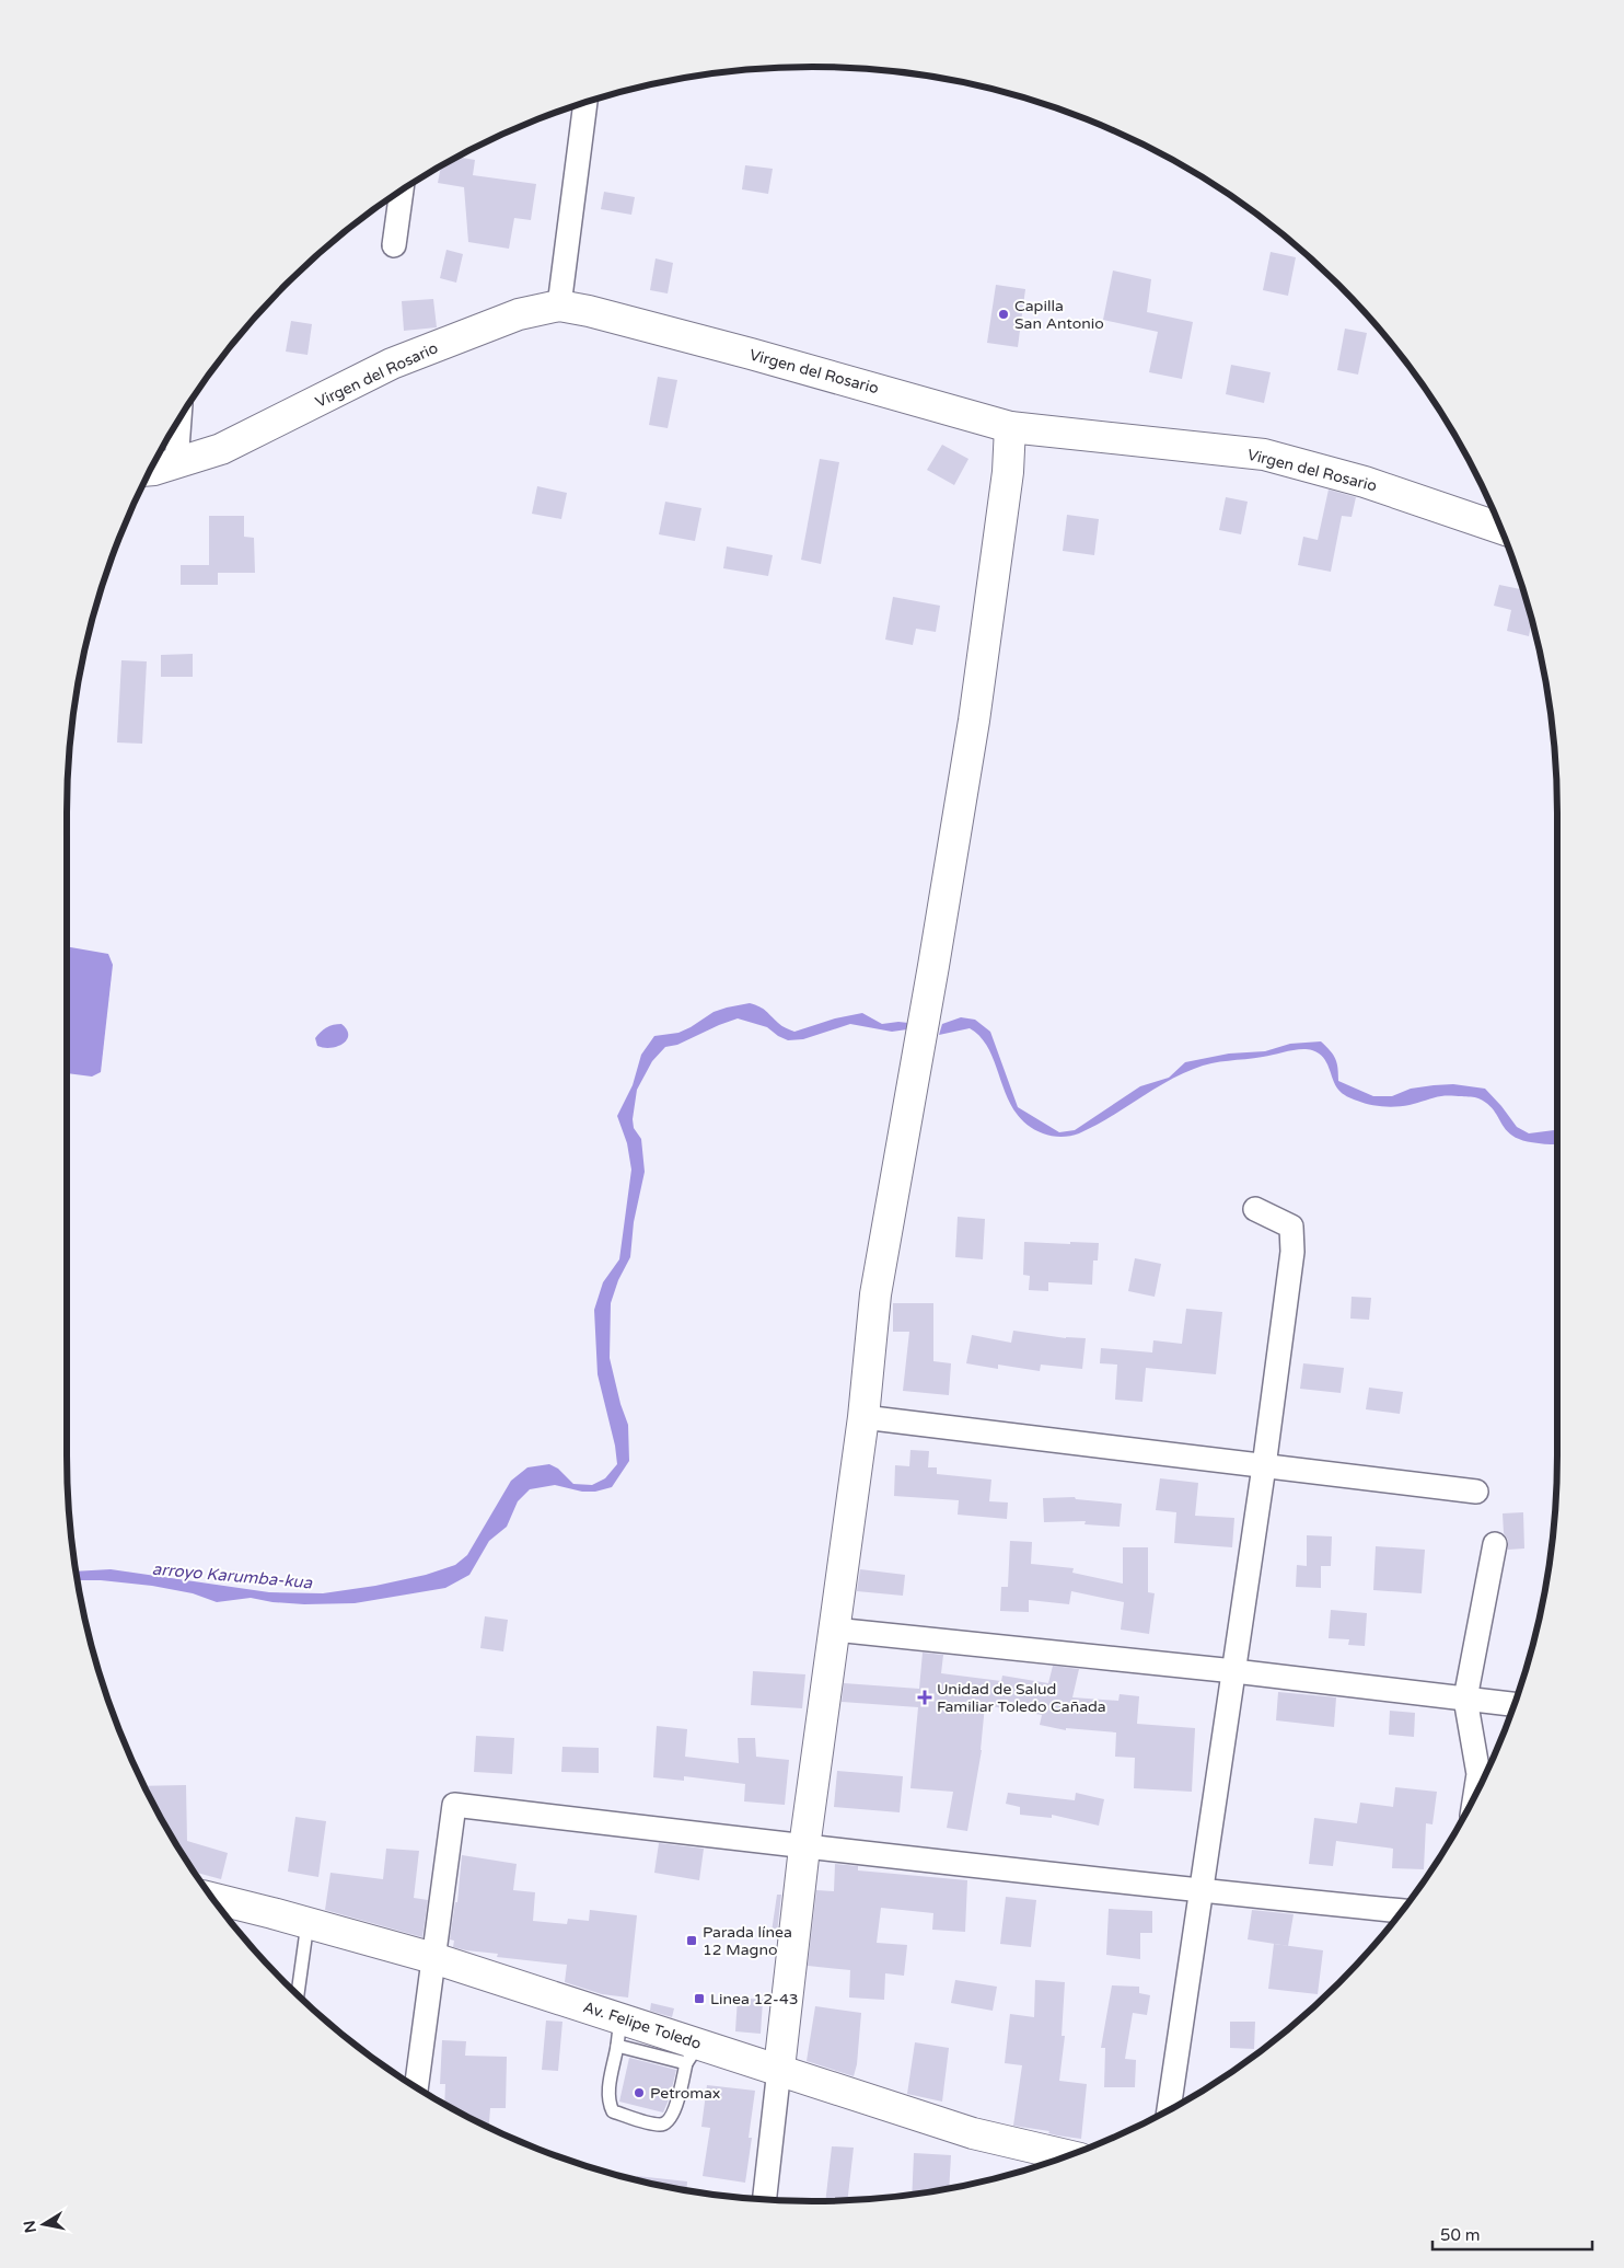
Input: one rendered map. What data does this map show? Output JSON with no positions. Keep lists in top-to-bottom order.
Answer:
{
  "streets": {
    "street": ["Virgen del Rosario", "Av. Felipe Toledo"]
  },
  "water": ["arroyo Karumba-kua"],
  "places": {
    "other": ["Capilla San Antonio", "Petromax"],
    "health": ["Unidad de Salud Familiar Toledo Cañada"],
    "transit": ["Parada línea 12 Magno", "Linea 12-43"]
  },
  "scale_bar": "50 m",
  "north": "left"
}
